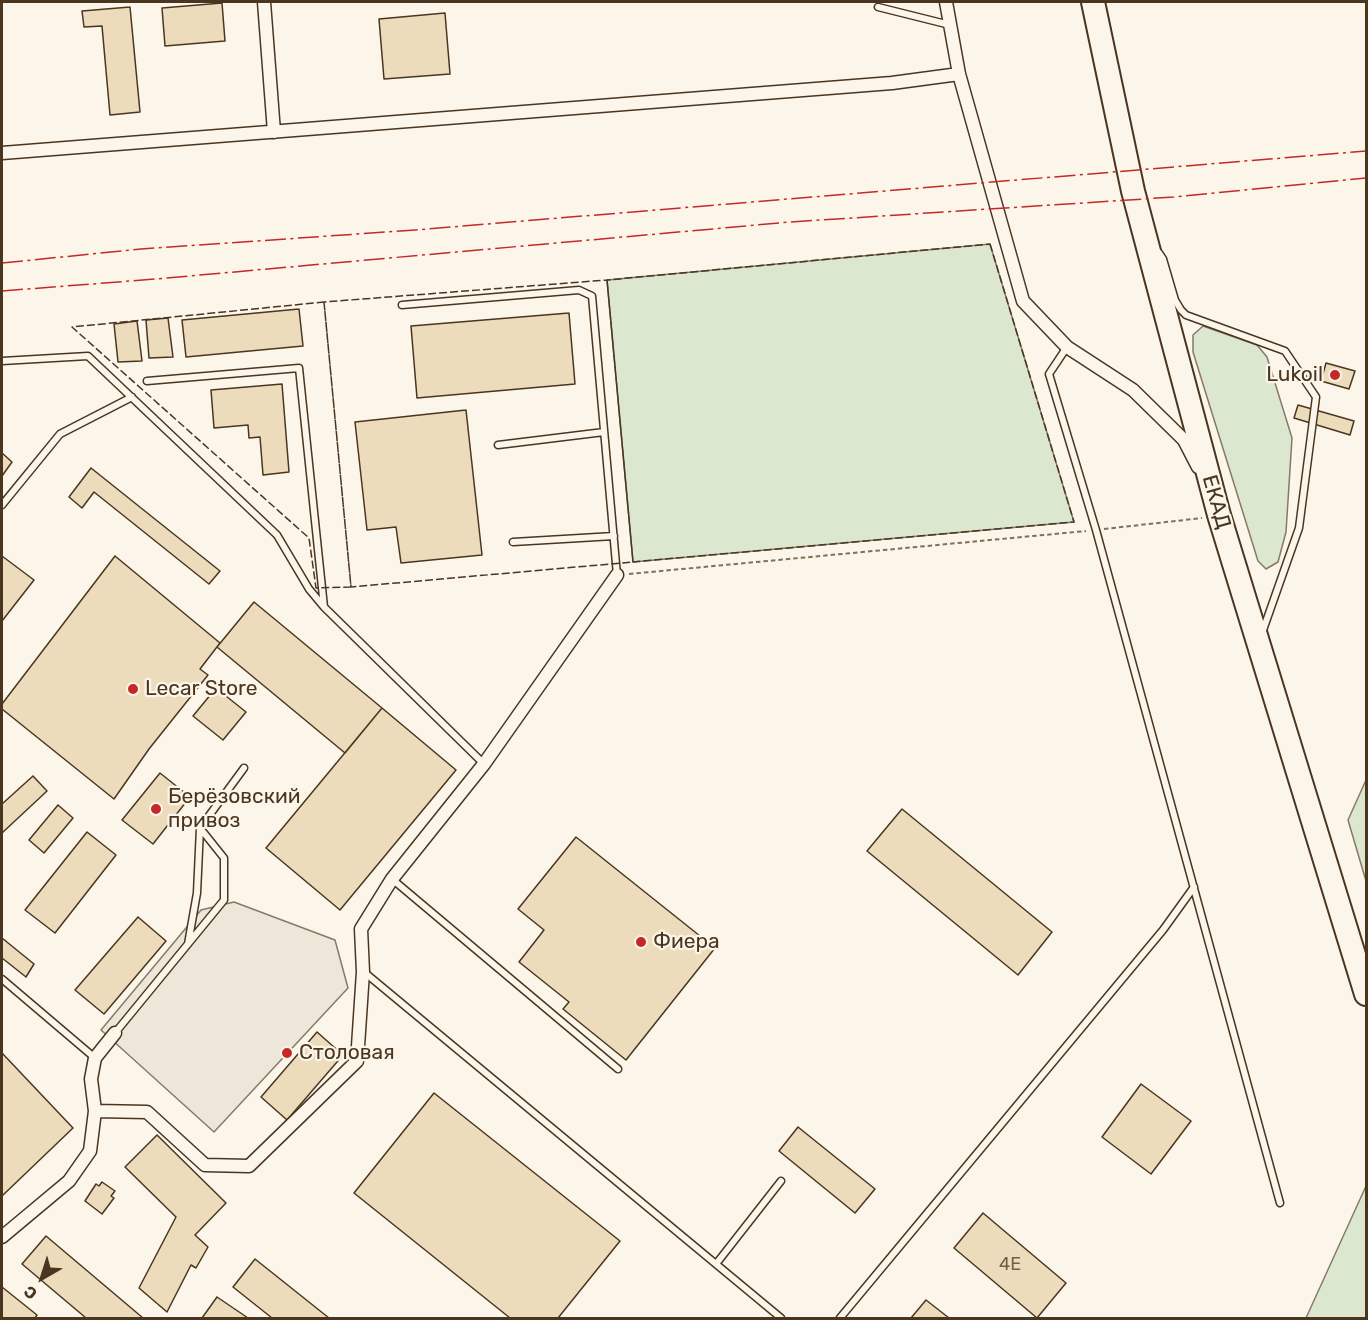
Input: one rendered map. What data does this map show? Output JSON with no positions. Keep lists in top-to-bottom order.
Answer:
{
  "streets": {
    "highway": ["ЕКАД"]
  },
  "places": [
    "Lukoil",
    "Lecar Store",
    "Берёзовский привоз",
    "Фиера",
    "Столовая"
  ],
  "house_numbers": ["4Е"],
  "north": "bottom left"
}
